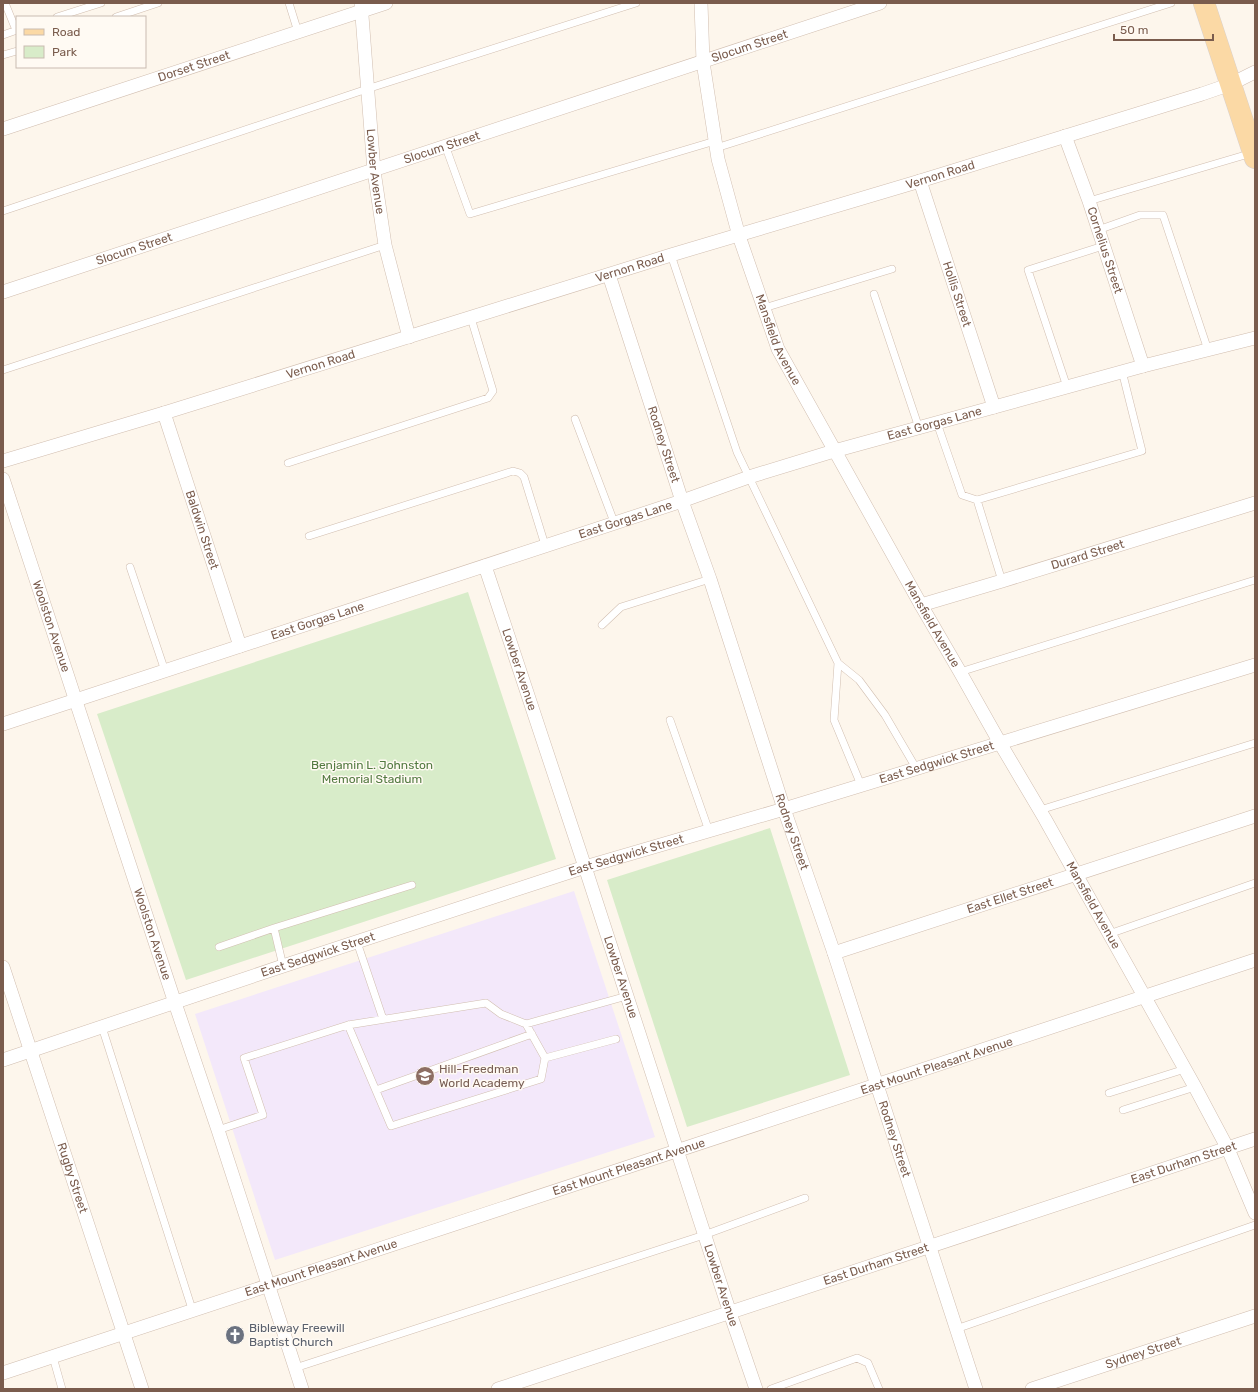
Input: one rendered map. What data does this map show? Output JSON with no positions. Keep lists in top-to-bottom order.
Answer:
{
  "streets": {
    "street": [
      "Slocum Street",
      "Dorset Street",
      "Lowber Avenue",
      "Vernon Road",
      "Cornelius Street",
      "Hollis Street",
      "Mansfield Avenue",
      "East Gorgas Lane",
      "Rodney Street",
      "Baldwin Street",
      "Durard Street",
      "Woolston Avenue",
      "East Sedgwick Street",
      "East Ellet Street",
      "East Mount Pleasant Avenue",
      "East Durham Street",
      "Rugby Street",
      "Sydney Street"
    ]
  },
  "crossings": [
    ["Slocum Street", "Lowber Avenue"],
    ["Slocum Street", "Mansfield Avenue"],
    ["Dorset Street", "Lowber Avenue"],
    ["Lowber Avenue", "Vernon Road"],
    ["Lowber Avenue", "East Gorgas Lane"],
    ["Lowber Avenue", "East Sedgwick Street"],
    ["Lowber Avenue", "East Mount Pleasant Avenue"],
    ["Lowber Avenue", "East Durham Street"],
    ["Vernon Road", "Cornelius Street"],
    ["Vernon Road", "Hollis Street"],
    ["Vernon Road", "Mansfield Avenue"],
    ["Vernon Road", "Rodney Street"],
    ["Vernon Road", "Baldwin Street"],
    ["Cornelius Street", "East Gorgas Lane"],
    ["Hollis Street", "East Gorgas Lane"],
    ["Mansfield Avenue", "East Gorgas Lane"],
    ["Mansfield Avenue", "Durard Street"],
    ["Mansfield Avenue", "East Sedgwick Street"],
    ["Mansfield Avenue", "East Ellet Street"],
    ["Mansfield Avenue", "East Mount Pleasant Avenue"],
    ["Mansfield Avenue", "East Durham Street"],
    ["East Gorgas Lane", "Rodney Street"],
    ["East Gorgas Lane", "Baldwin Street"],
    ["East Gorgas Lane", "Woolston Avenue"],
    ["Rodney Street", "East Sedgwick Street"],
    ["Rodney Street", "East Ellet Street"],
    ["Rodney Street", "East Mount Pleasant Avenue"],
    ["Rodney Street", "East Durham Street"],
    ["Woolston Avenue", "East Sedgwick Street"],
    ["Woolston Avenue", "East Mount Pleasant Avenue"],
    ["East Sedgwick Street", "Rugby Street"],
    ["East Mount Pleasant Avenue", "Rugby Street"]
  ],
  "parks": ["Benjamin L. Johnston Memorial Stadium"],
  "places": {
    "school or university": ["Hill-Freedman World Academy"],
    "church": ["Bibleway Freewill Baptist Church"]
  },
  "legend": ["Road", "Park"],
  "scale_bar": "50 m"
}
